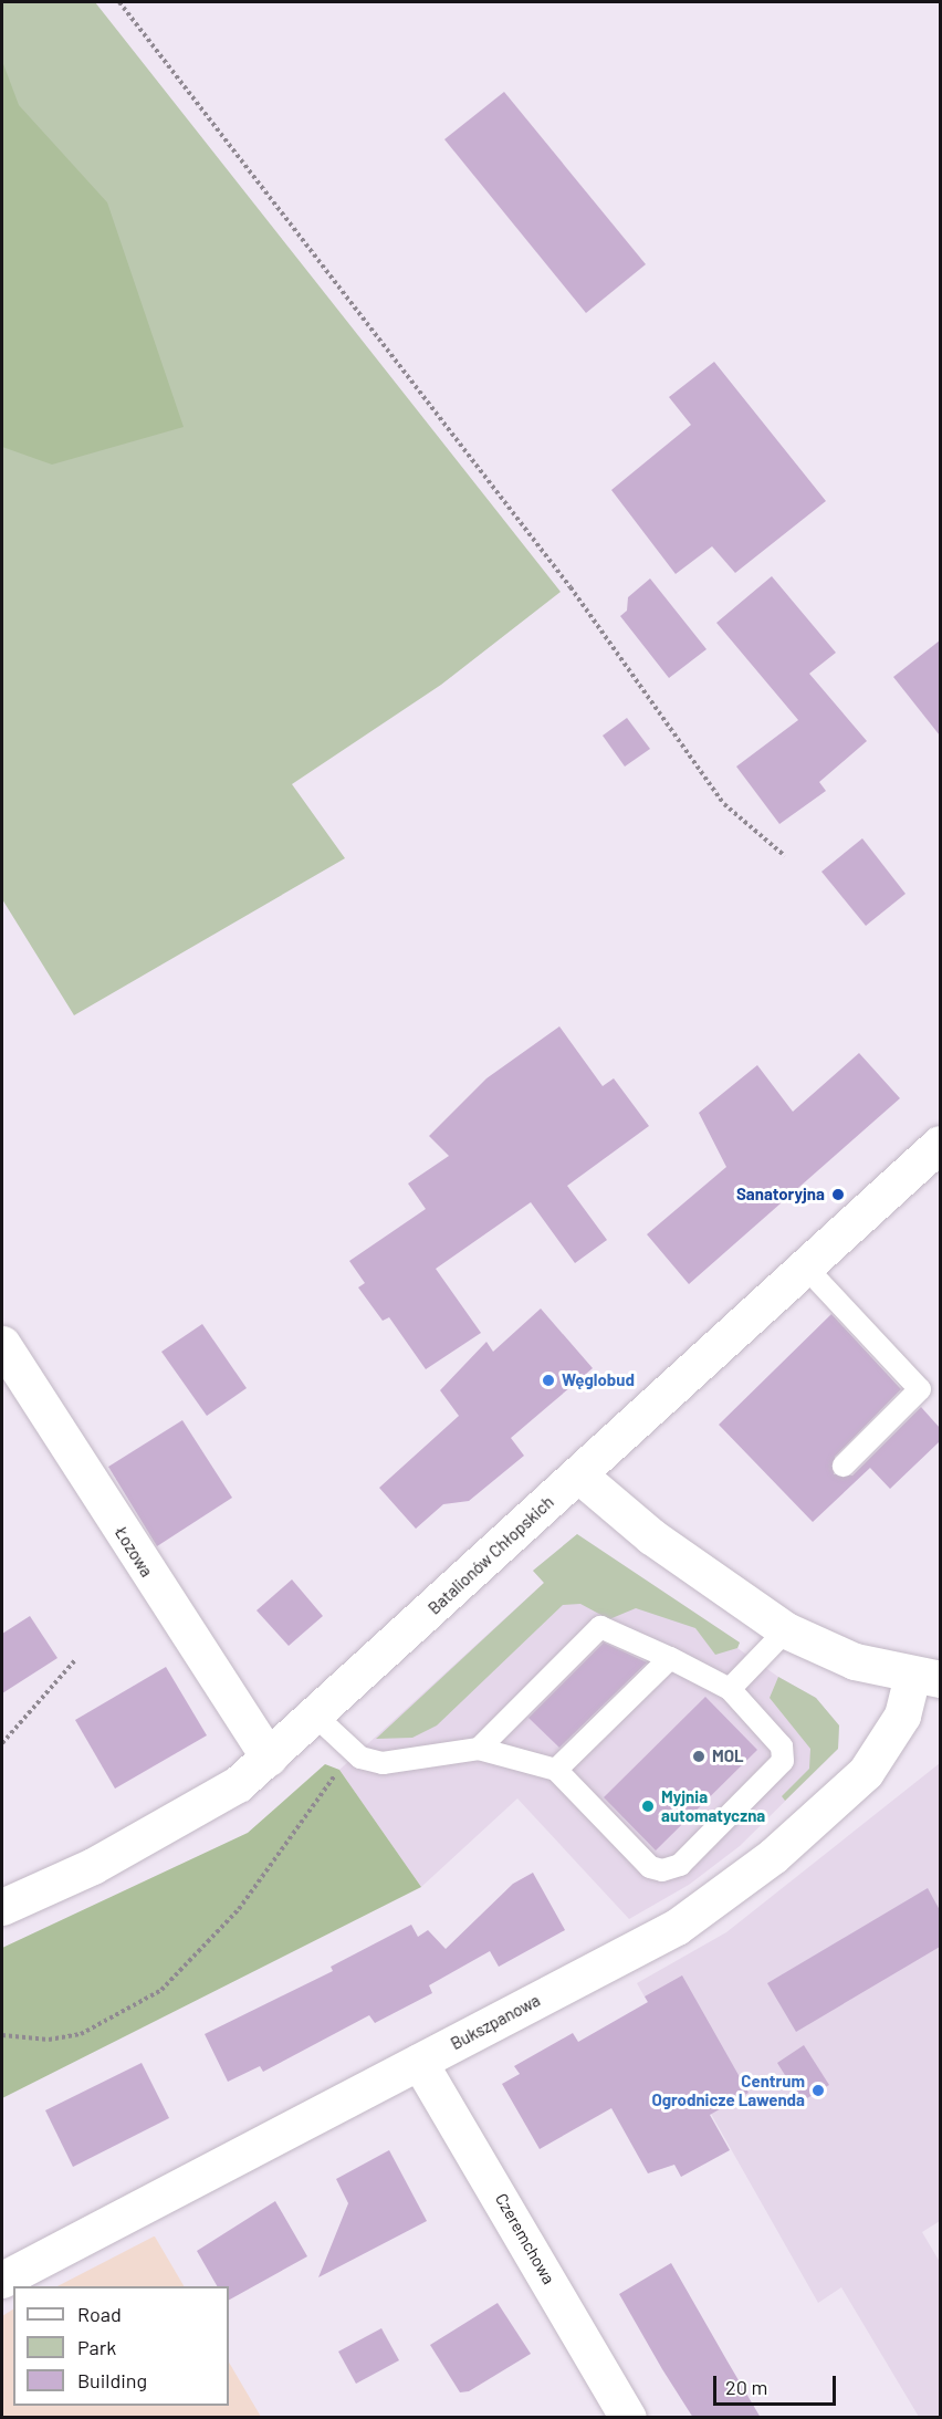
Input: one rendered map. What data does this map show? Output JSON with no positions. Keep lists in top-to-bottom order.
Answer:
{
  "streets": {
    "street": [
      "Łozowa",
      "Batalionów Chłopskich",
      "Bukszpanowa",
      "Czeremchowa"
    ]
  },
  "crossings": [
    ["Łozowa", "Batalionów Chłopskich"],
    ["Bukszpanowa", "Czeremchowa"]
  ],
  "places": [
    "Sanatoryjna",
    "Węglobud",
    "MOL",
    "Myjnia automatyczna",
    "Centrum Ogrodnicze Lawenda"
  ],
  "legend": ["Road", "Park", "Building"],
  "scale_bar": "20 m"
}
